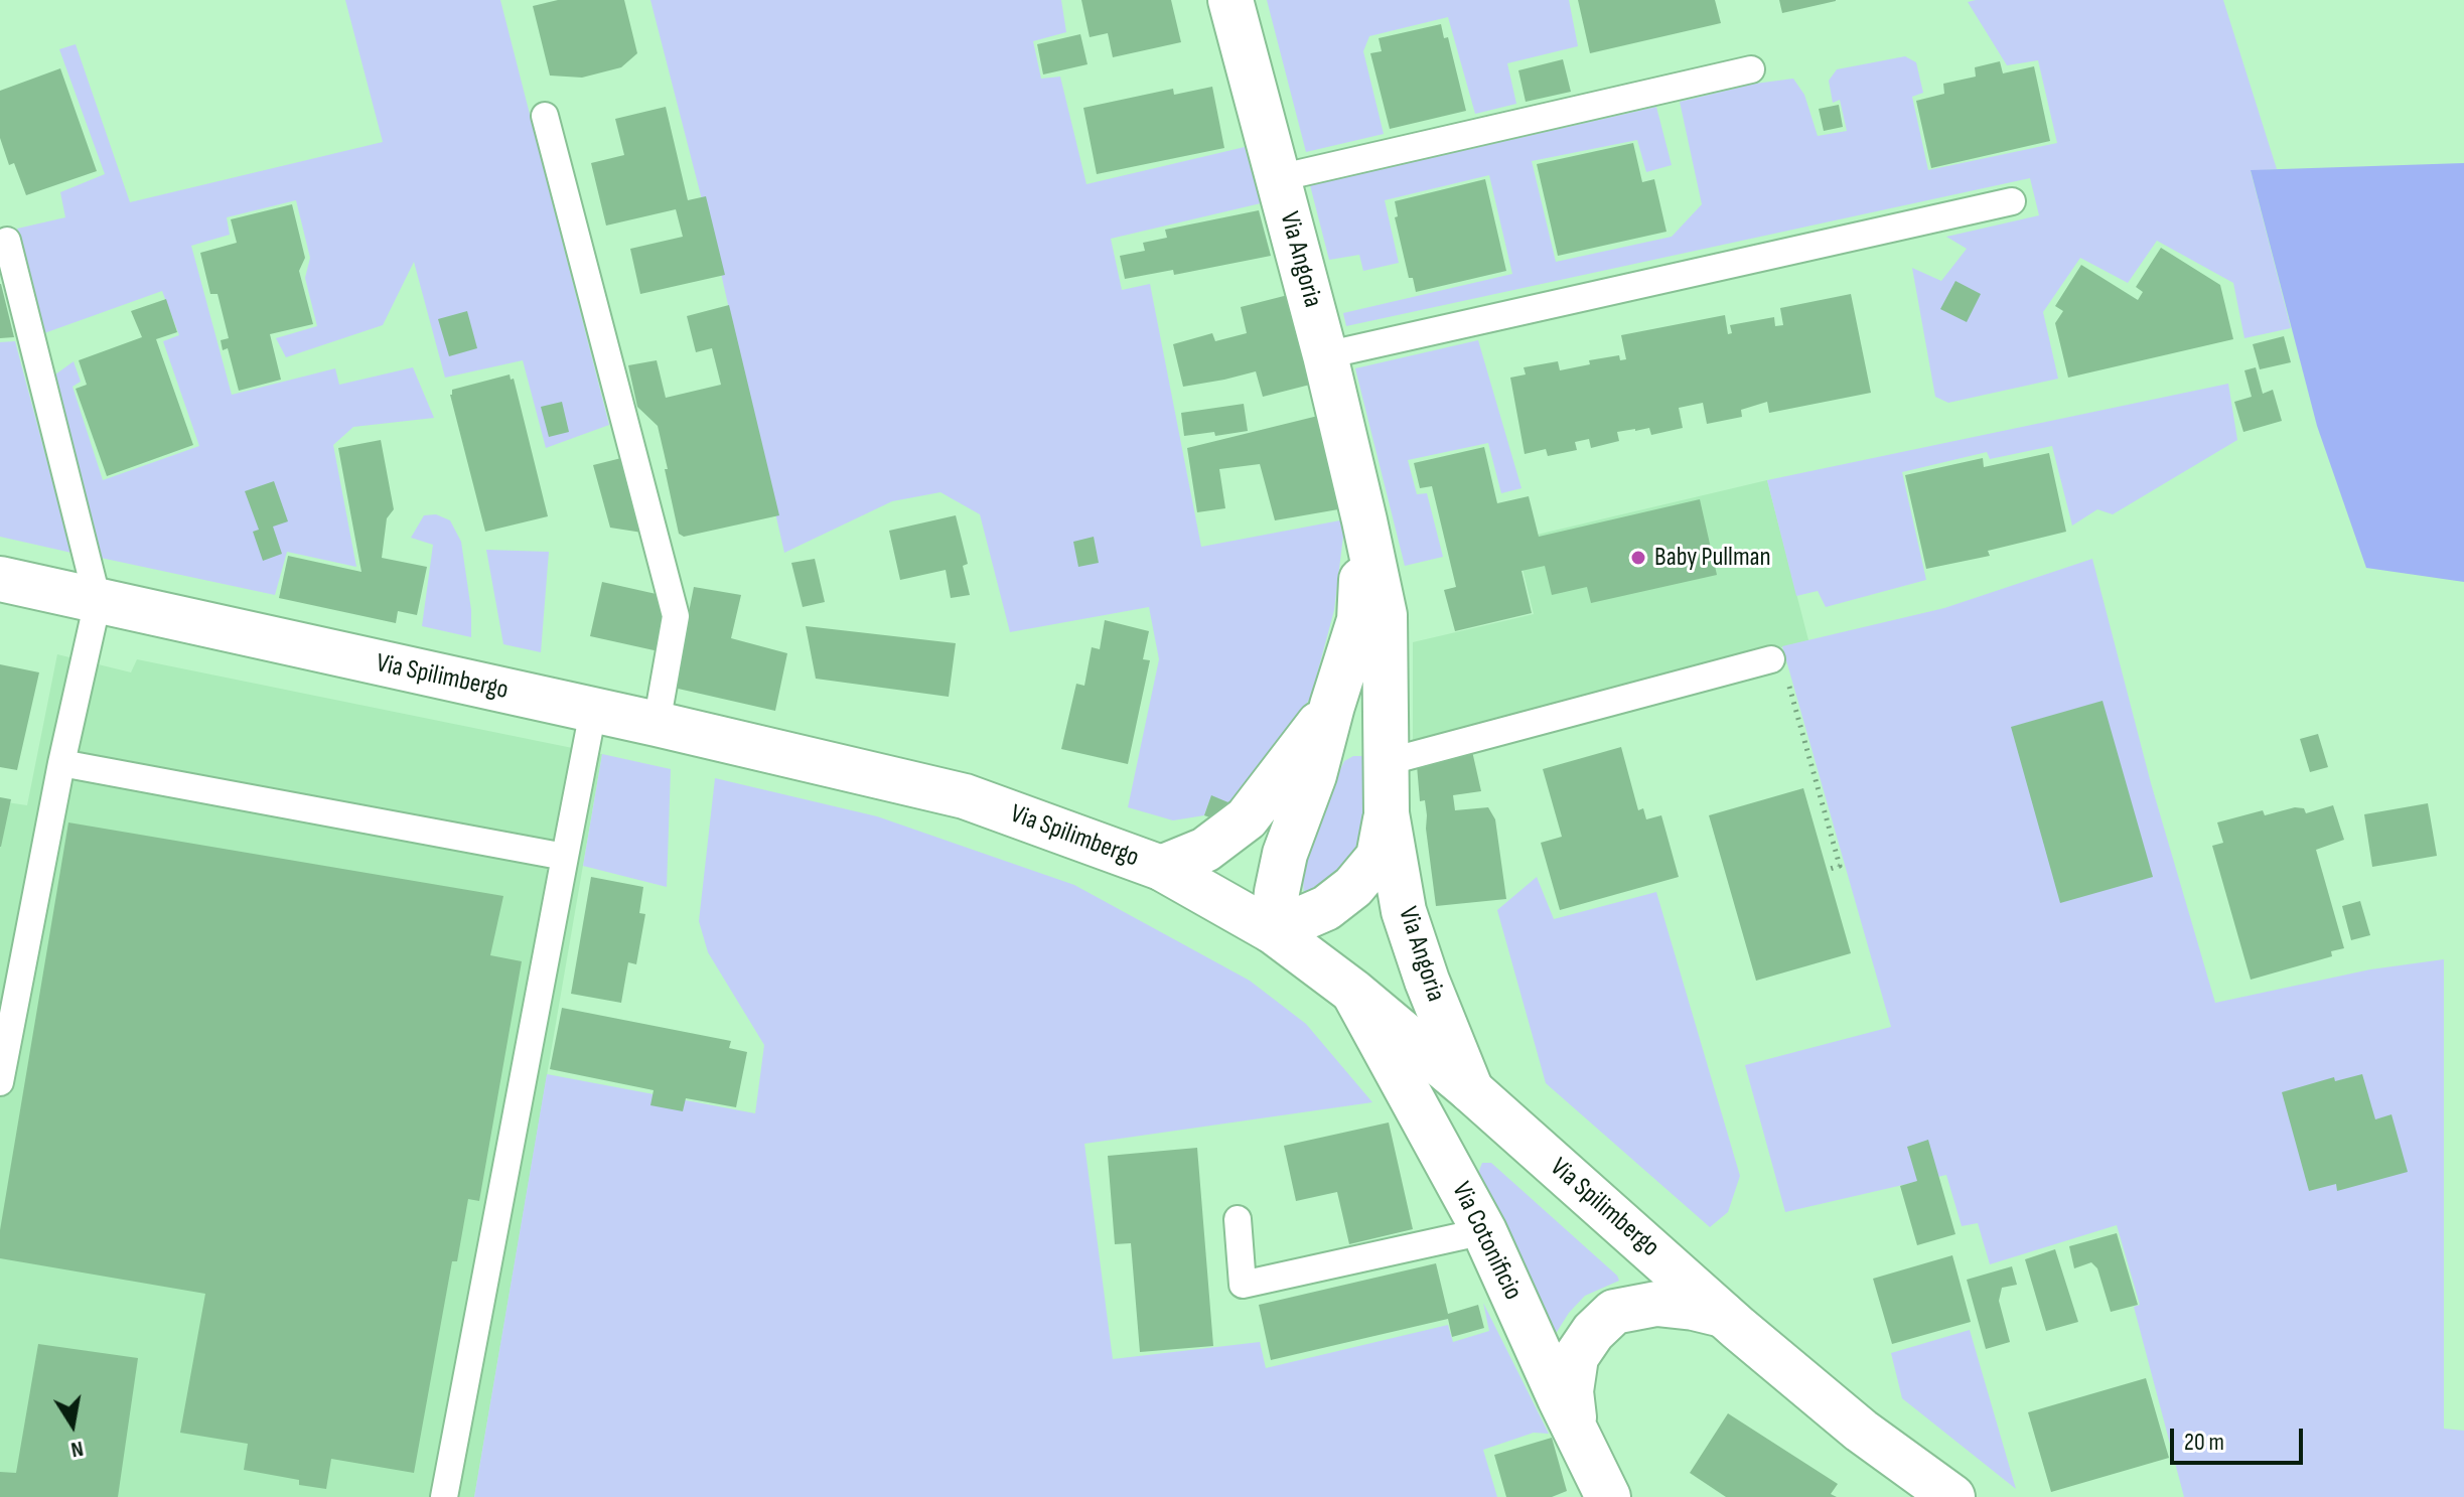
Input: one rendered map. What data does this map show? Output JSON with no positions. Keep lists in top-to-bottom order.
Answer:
{
  "streets": {
    "street": ["Via Angoria", "Via Spilimbergo", "Via Cotonificio"]
  },
  "crossings": [
    ["Via Angoria", "Via Spilimbergo"],
    ["Via Spilimbergo", "Via Cotonificio"]
  ],
  "places": ["Baby Pullman"],
  "scale_bar": "20 m",
  "north": "bottom"
}
